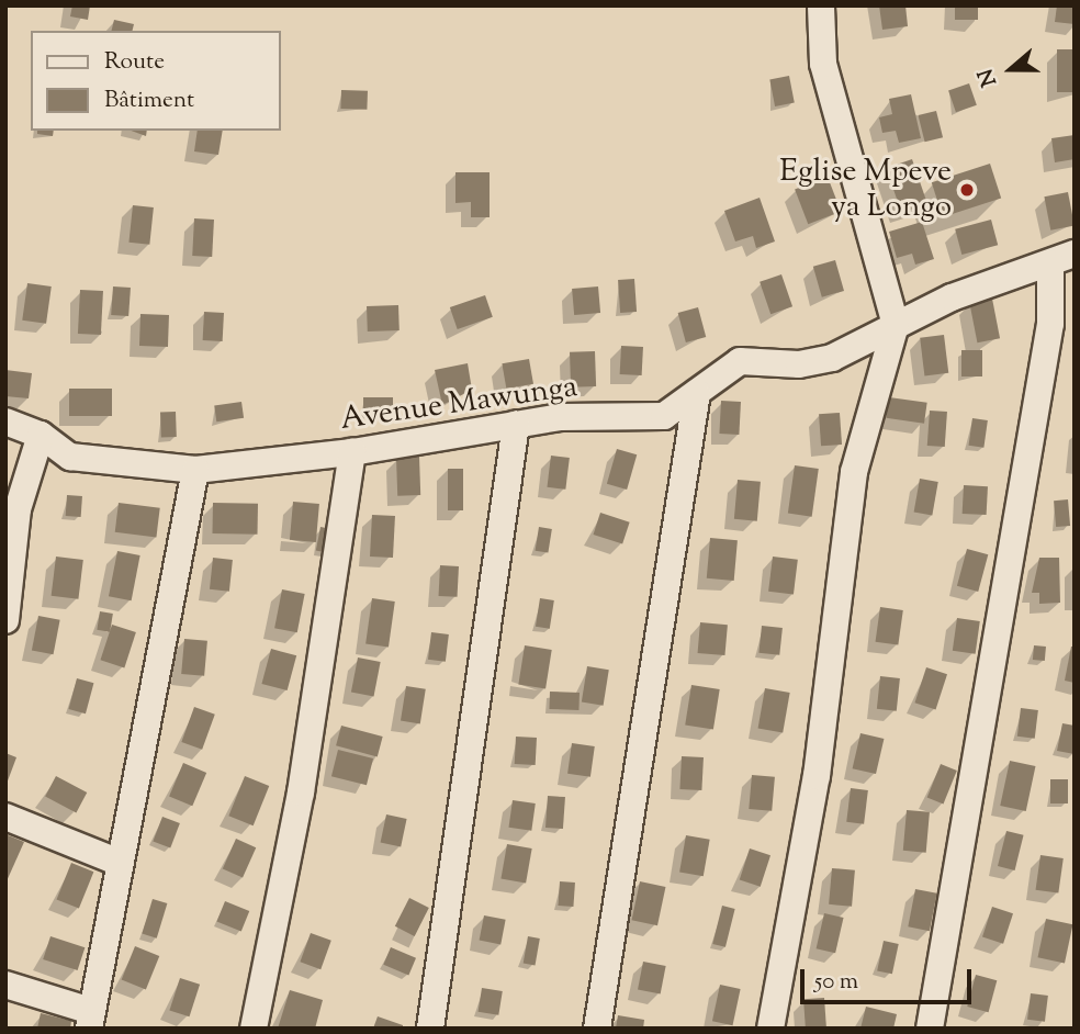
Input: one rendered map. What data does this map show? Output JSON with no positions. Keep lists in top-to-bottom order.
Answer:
{
  "streets": {
    "street": ["Avenue Mawunga"]
  },
  "places": ["Eglise Mpeve ya Longo"],
  "legend": ["Route", "Bâtiment"],
  "scale_bar": "50 m",
  "north": "left"
}
